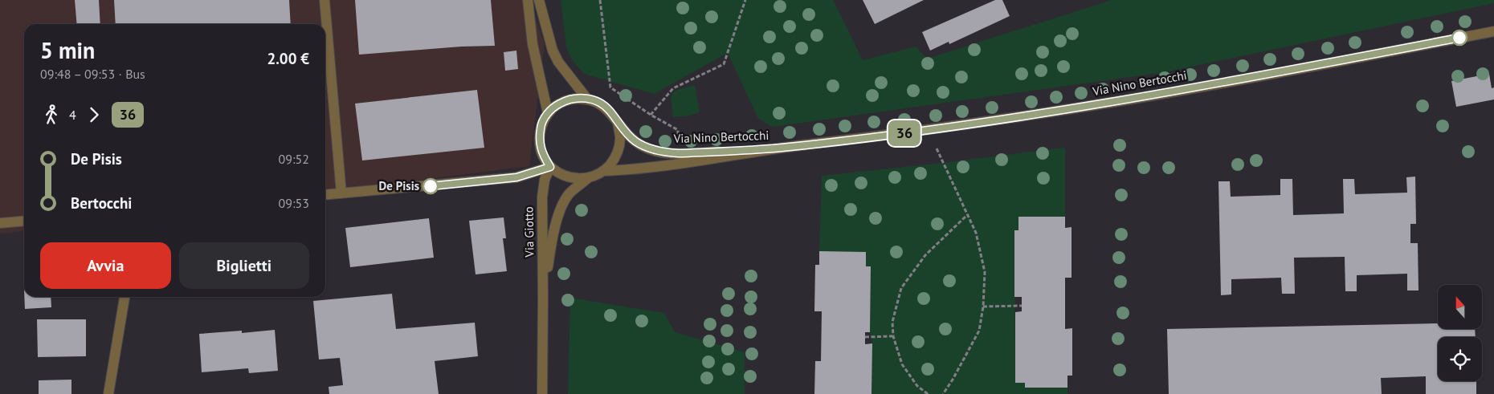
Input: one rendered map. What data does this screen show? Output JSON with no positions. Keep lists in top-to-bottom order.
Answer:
{
  "streets": {
    "street": ["Via Nino Bertocchi", "Via Giotto"]
  },
  "crossings": [
    ["Via Nino Bertocchi", "Via Giotto"]
  ],
  "places": ["De Pisis"],
  "lines": ["bus line 36"],
  "north": "top",
  "page": {
    "on_map": "36",
    "heading": ["5 min", "09:48 – 09:53 · Bus", "2.00 €"],
    "legs": ["4", "36"],
    "list": [
      {
        "name": "De Pisis",
        "value": "09:52"
      },
      {
        "name": "Bertocchi",
        "value": "09:53"
      }
    ],
    "buttons": ["Avvia", "Biglietti"]
  }
}
